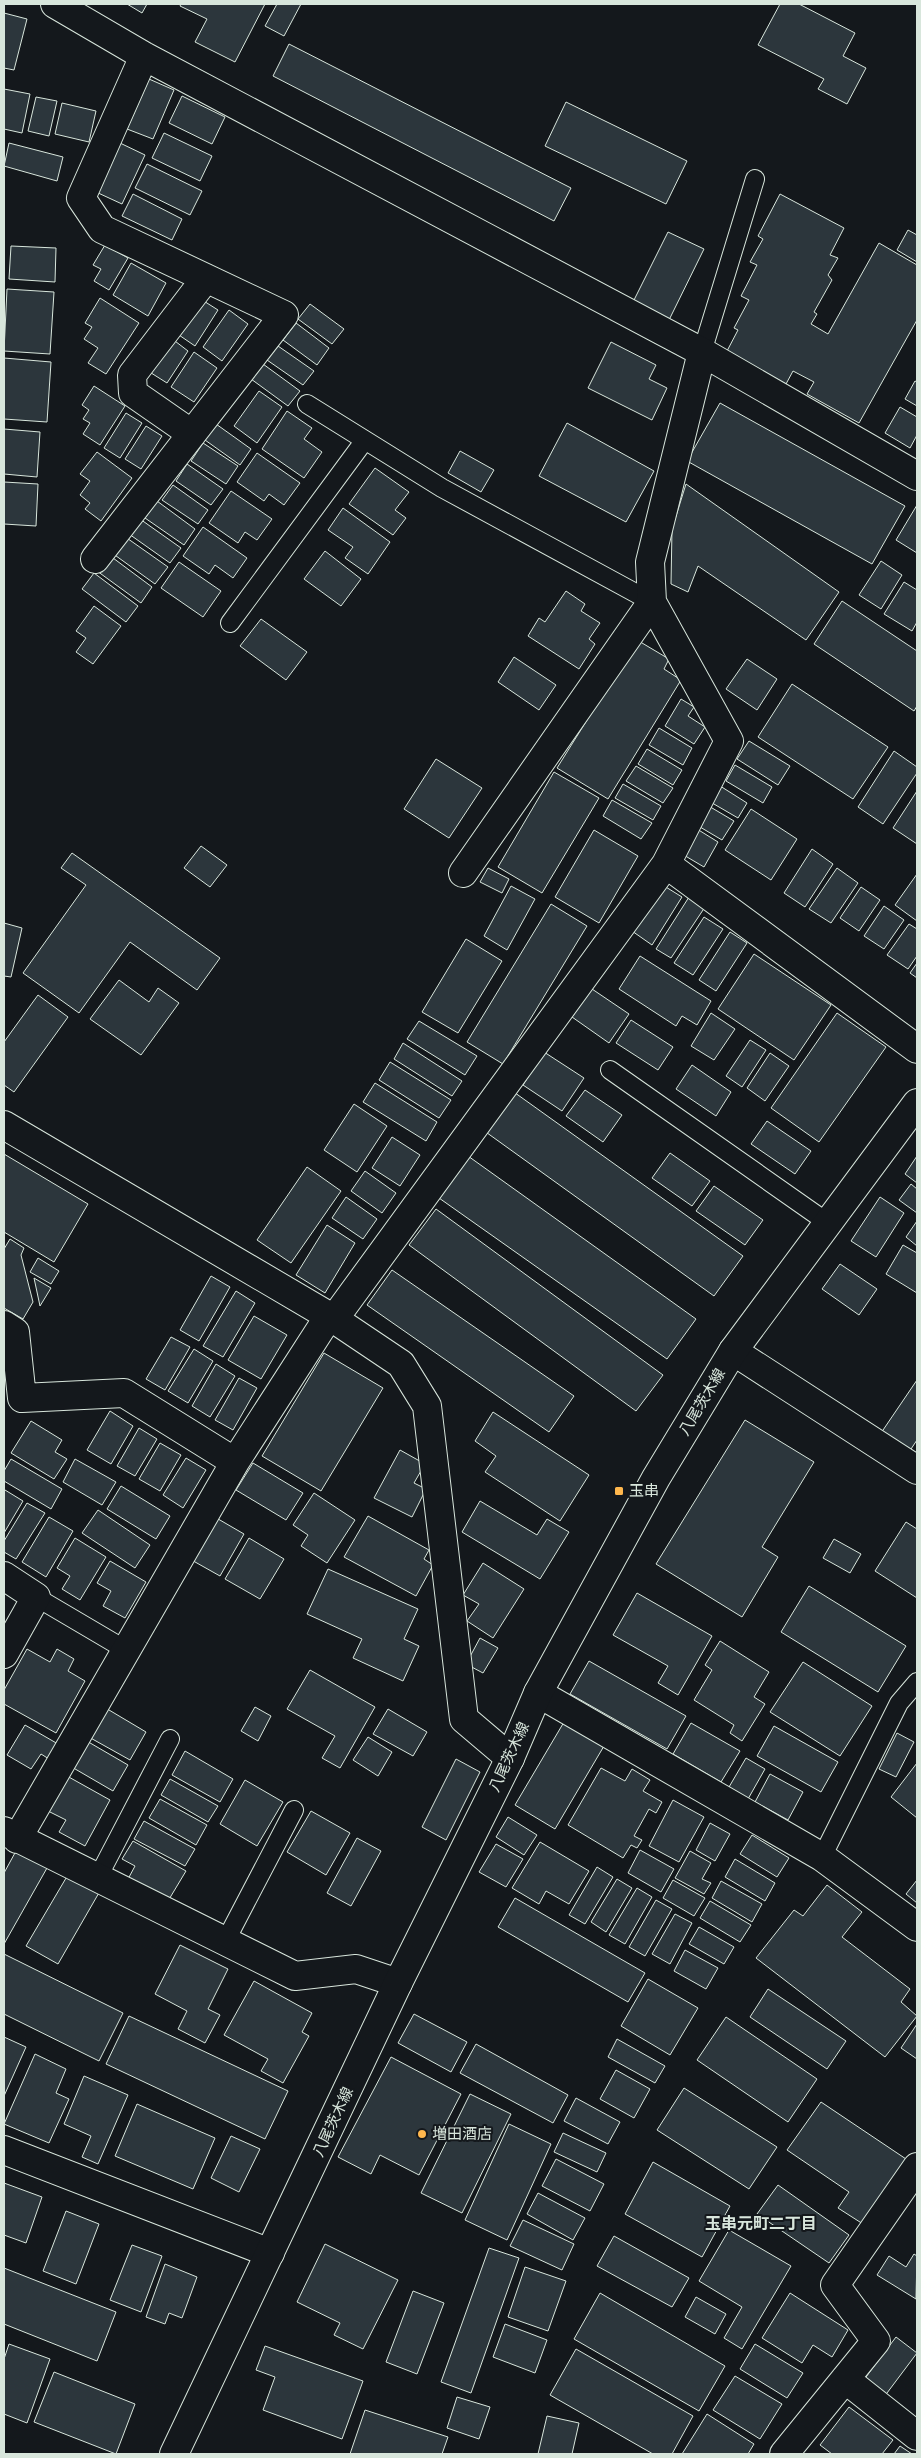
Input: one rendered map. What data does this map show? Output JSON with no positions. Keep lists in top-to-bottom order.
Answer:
{
  "streets": {
    "street": ["八尾茨木線"]
  },
  "districts": ["玉串元町二丁目"],
  "places": {
    "transit": ["玉串"],
    "other": ["増田酒店"]
  }
}
